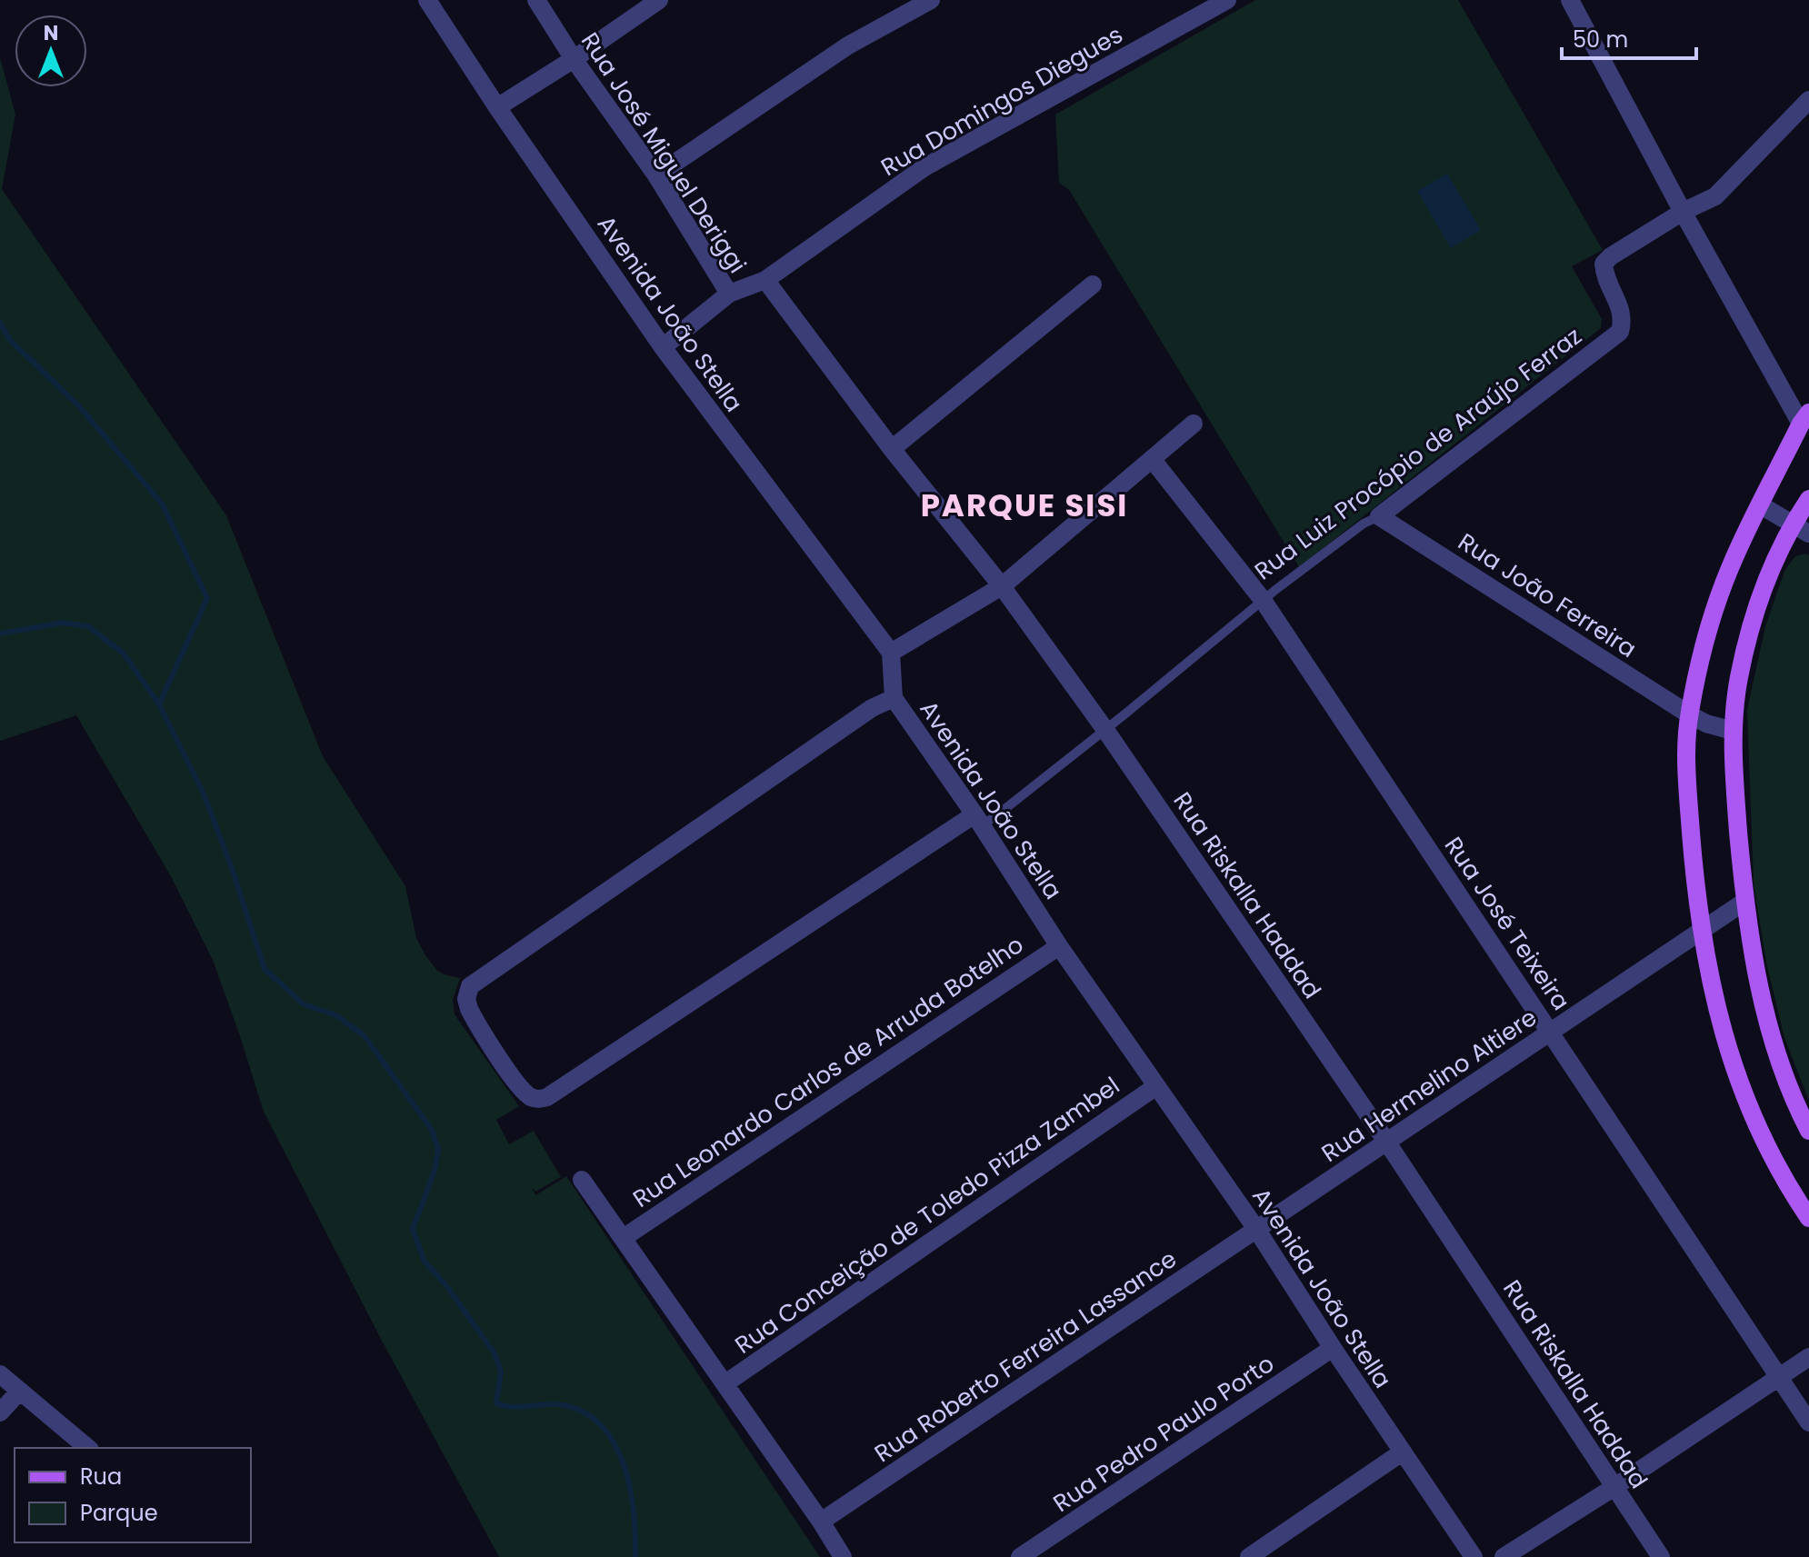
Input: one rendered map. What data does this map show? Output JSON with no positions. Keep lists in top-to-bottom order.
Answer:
{
  "streets": {
    "street": [
      "Rua Domingos Diegues",
      "Rua José Miguel Deriggi",
      "Avenida João Stella",
      "Rua Luiz Procópio de Araújo Ferraz",
      "Rua João Ferreira",
      "Rua Riskalla Haddad",
      "Rua José Teixeira",
      "Rua Leonardo Carlos de Arruda Botelho",
      "Rua Hermelino Altiere",
      "Rua Conceição de Toledo Pizza Zambel",
      "Rua Roberto Ferreira Lassance",
      "Rua Pedro Paulo Porto"
    ]
  },
  "crossings": [
    ["Rua Domingos Diegues", "Rua José Miguel Deriggi"],
    ["Rua Domingos Diegues", "Avenida João Stella"],
    ["Rua Domingos Diegues", "Rua Riskalla Haddad"],
    ["Avenida João Stella", "Rua Luiz Procópio de Araújo Ferraz"],
    ["Avenida João Stella", "Rua Leonardo Carlos de Arruda Botelho"],
    ["Avenida João Stella", "Rua Hermelino Altiere"],
    ["Avenida João Stella", "Rua Conceição de Toledo Pizza Zambel"],
    ["Avenida João Stella", "Rua Roberto Ferreira Lassance"],
    ["Avenida João Stella", "Rua Pedro Paulo Porto"],
    ["Rua Luiz Procópio de Araújo Ferraz", "Rua João Ferreira"],
    ["Rua Luiz Procópio de Araújo Ferraz", "Rua Riskalla Haddad"],
    ["Rua Luiz Procópio de Araújo Ferraz", "Rua José Teixeira"],
    ["Rua Riskalla Haddad", "Rua Hermelino Altiere"],
    ["Rua José Teixeira", "Rua Hermelino Altiere"],
    ["Rua Hermelino Altiere", "Rua Roberto Ferreira Lassance"]
  ],
  "districts": ["PARQUE SISI"],
  "legend": ["Rua", "Parque"],
  "scale_bar": "50 m",
  "north": "top"
}
